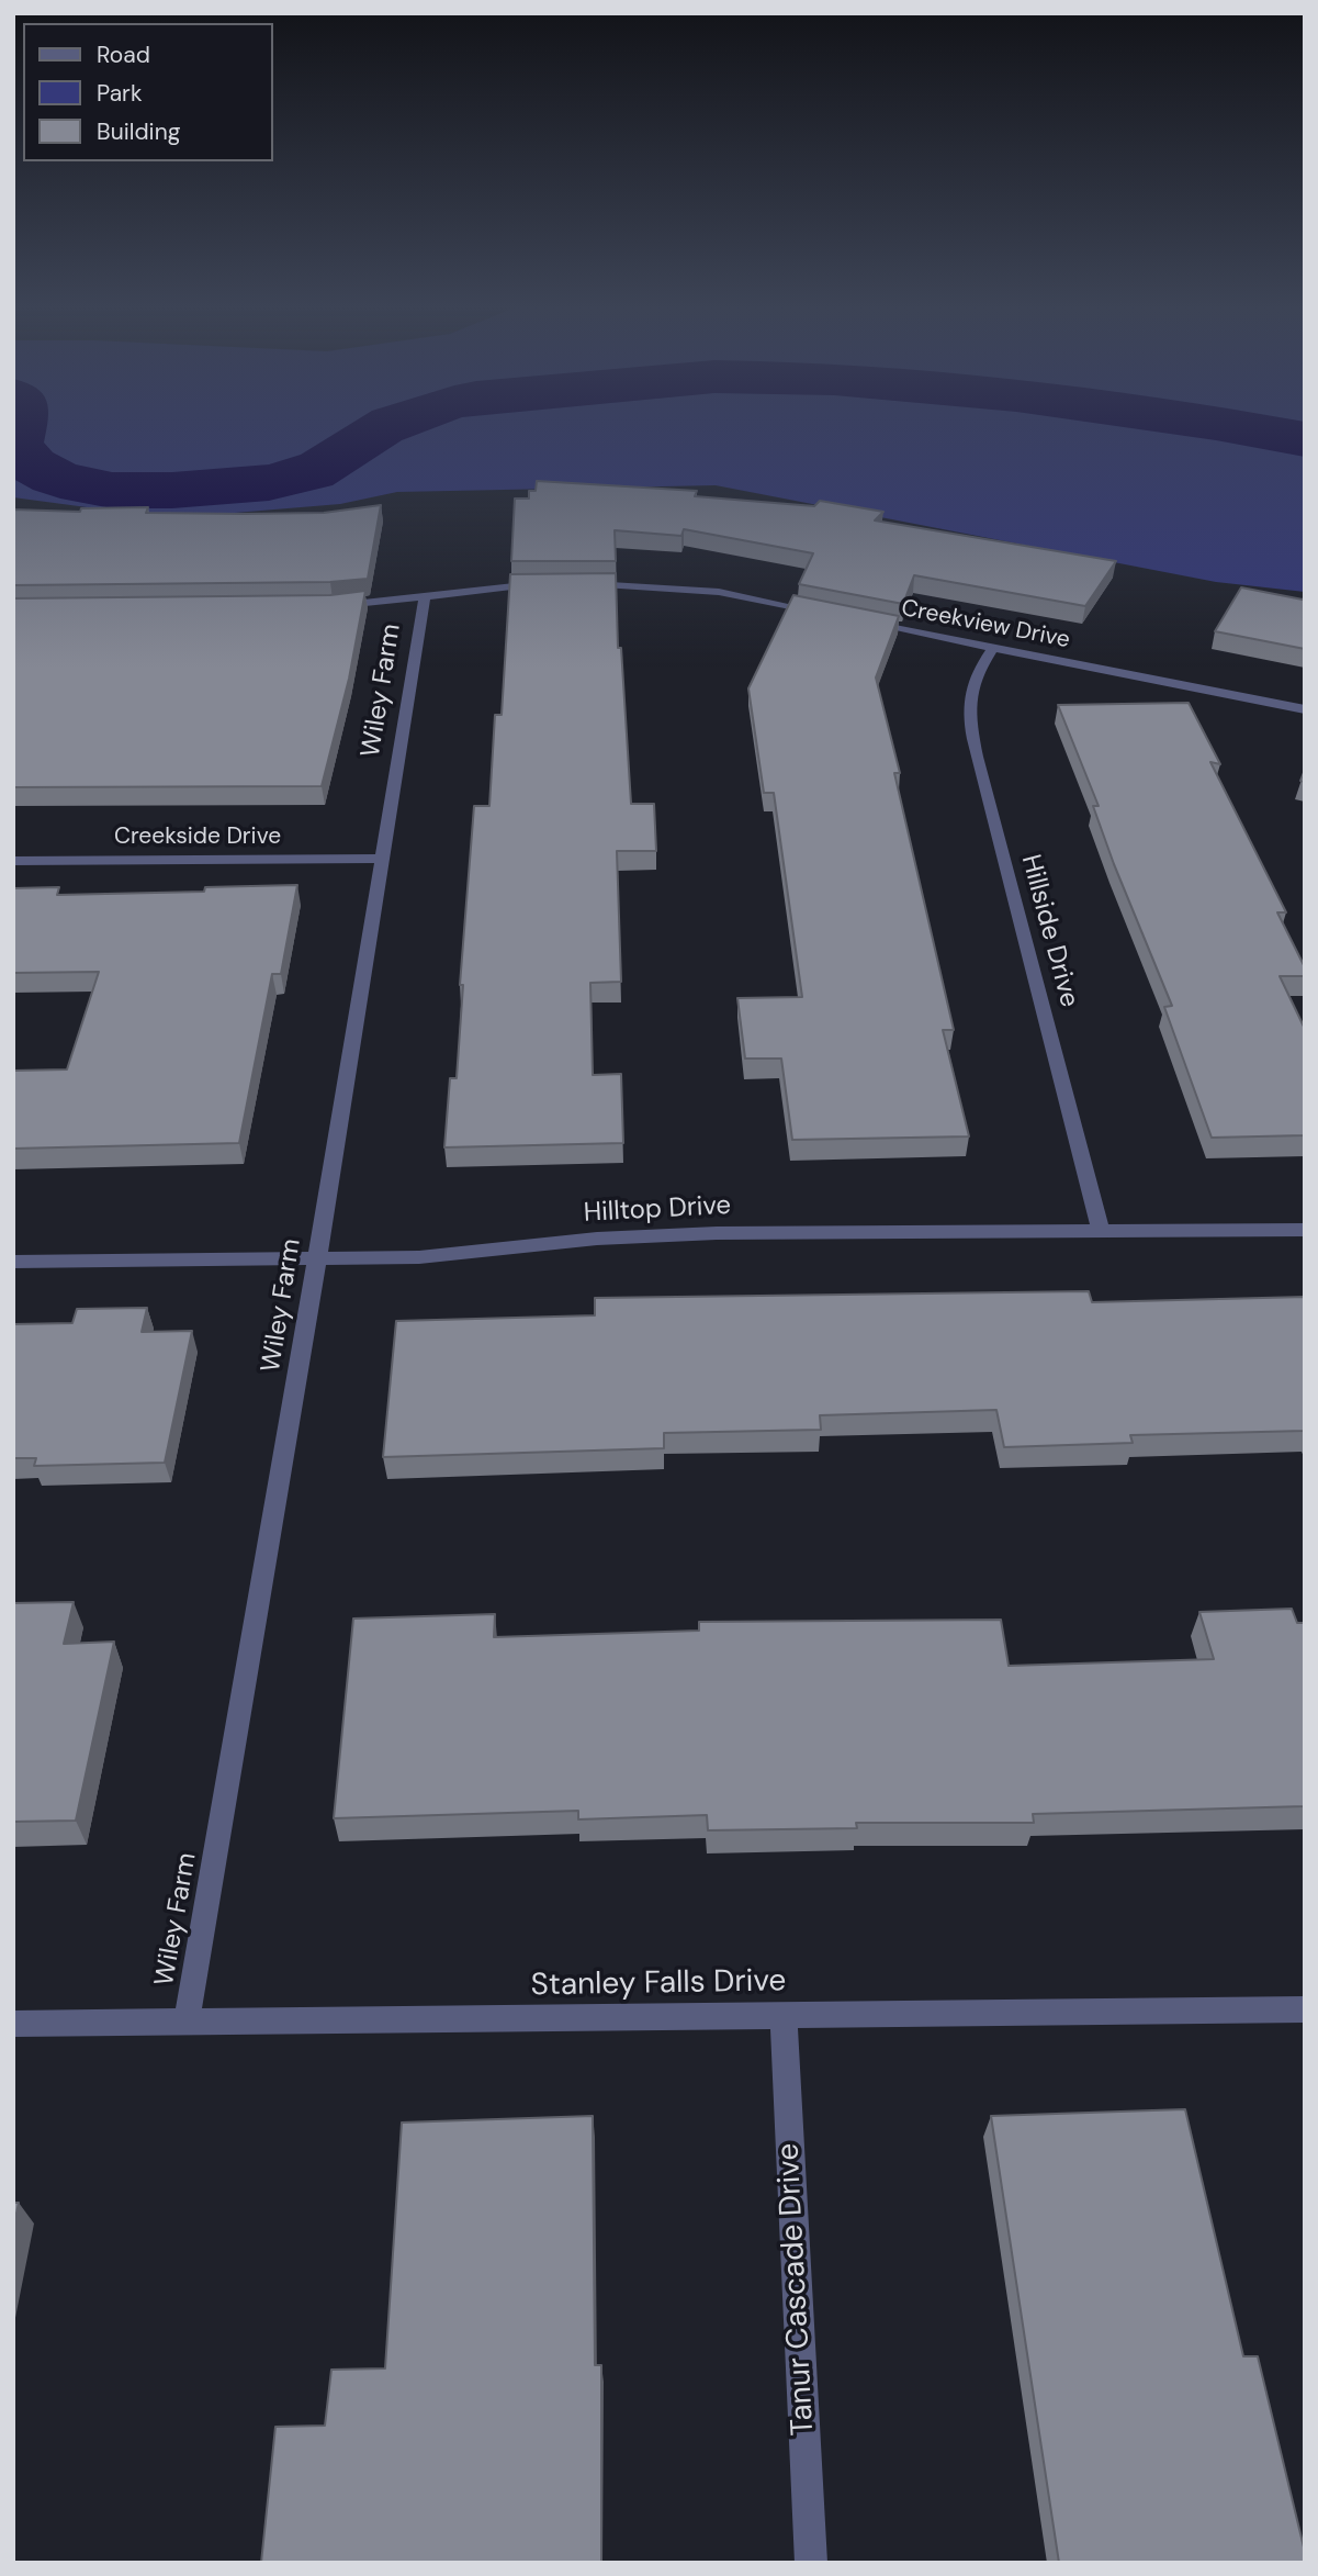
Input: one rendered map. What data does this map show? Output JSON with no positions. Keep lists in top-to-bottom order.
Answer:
{
  "streets": {
    "street": [
      "Creekview Drive",
      "Wiley Farm",
      "Creekside Drive",
      "Hillside Drive",
      "Hilltop Drive",
      "Stanley Falls Drive",
      "Tanur Cascade Drive"
    ]
  },
  "crossings": [
    ["Creekview Drive", "Hillside Drive"],
    ["Wiley Farm", "Creekside Drive"],
    ["Wiley Farm", "Hilltop Drive"],
    ["Wiley Farm", "Stanley Falls Drive"],
    ["Hillside Drive", "Hilltop Drive"],
    ["Stanley Falls Drive", "Tanur Cascade Drive"]
  ],
  "legend": ["Road", "Park", "Building"]
}
